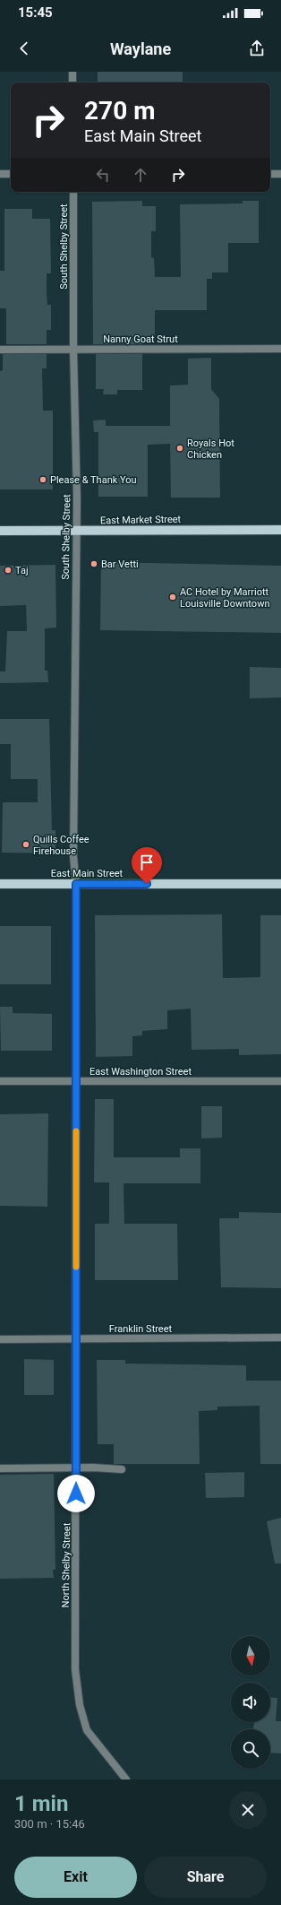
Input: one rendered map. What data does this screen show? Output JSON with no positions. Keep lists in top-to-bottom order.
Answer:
{
  "streets": {
    "main road": ["East Market Street", "East Main Street"],
    "street": [
      "South Shelby Street",
      "Nanny Goat Strut",
      "East Washington Street",
      "Franklin Street",
      "North Shelby Street"
    ]
  },
  "crossings": [
    ["South Shelby Street", "Nanny Goat Strut"],
    ["South Shelby Street", "East Market Street"],
    ["South Shelby Street", "East Main Street"],
    ["South Shelby Street", "North Shelby Street"],
    ["East Main Street", "North Shelby Street"],
    ["East Washington Street", "North Shelby Street"],
    ["Franklin Street", "North Shelby Street"]
  ],
  "places": [
    "Royals Hot Chicken",
    "Please & Thank You",
    "Bar Vetti",
    "Taj",
    "AC Hotel by Marriott Louisville Downtown",
    "Quills Coffee Firehouse"
  ],
  "north": "bottom",
  "page": {
    "status": "15:45",
    "header": "Waylane",
    "turn": ["270 m", "East Main Street"],
    "heading": ["1 min", "300 m · 15:46"],
    "buttons": ["Exit", "Share"]
  }
}
